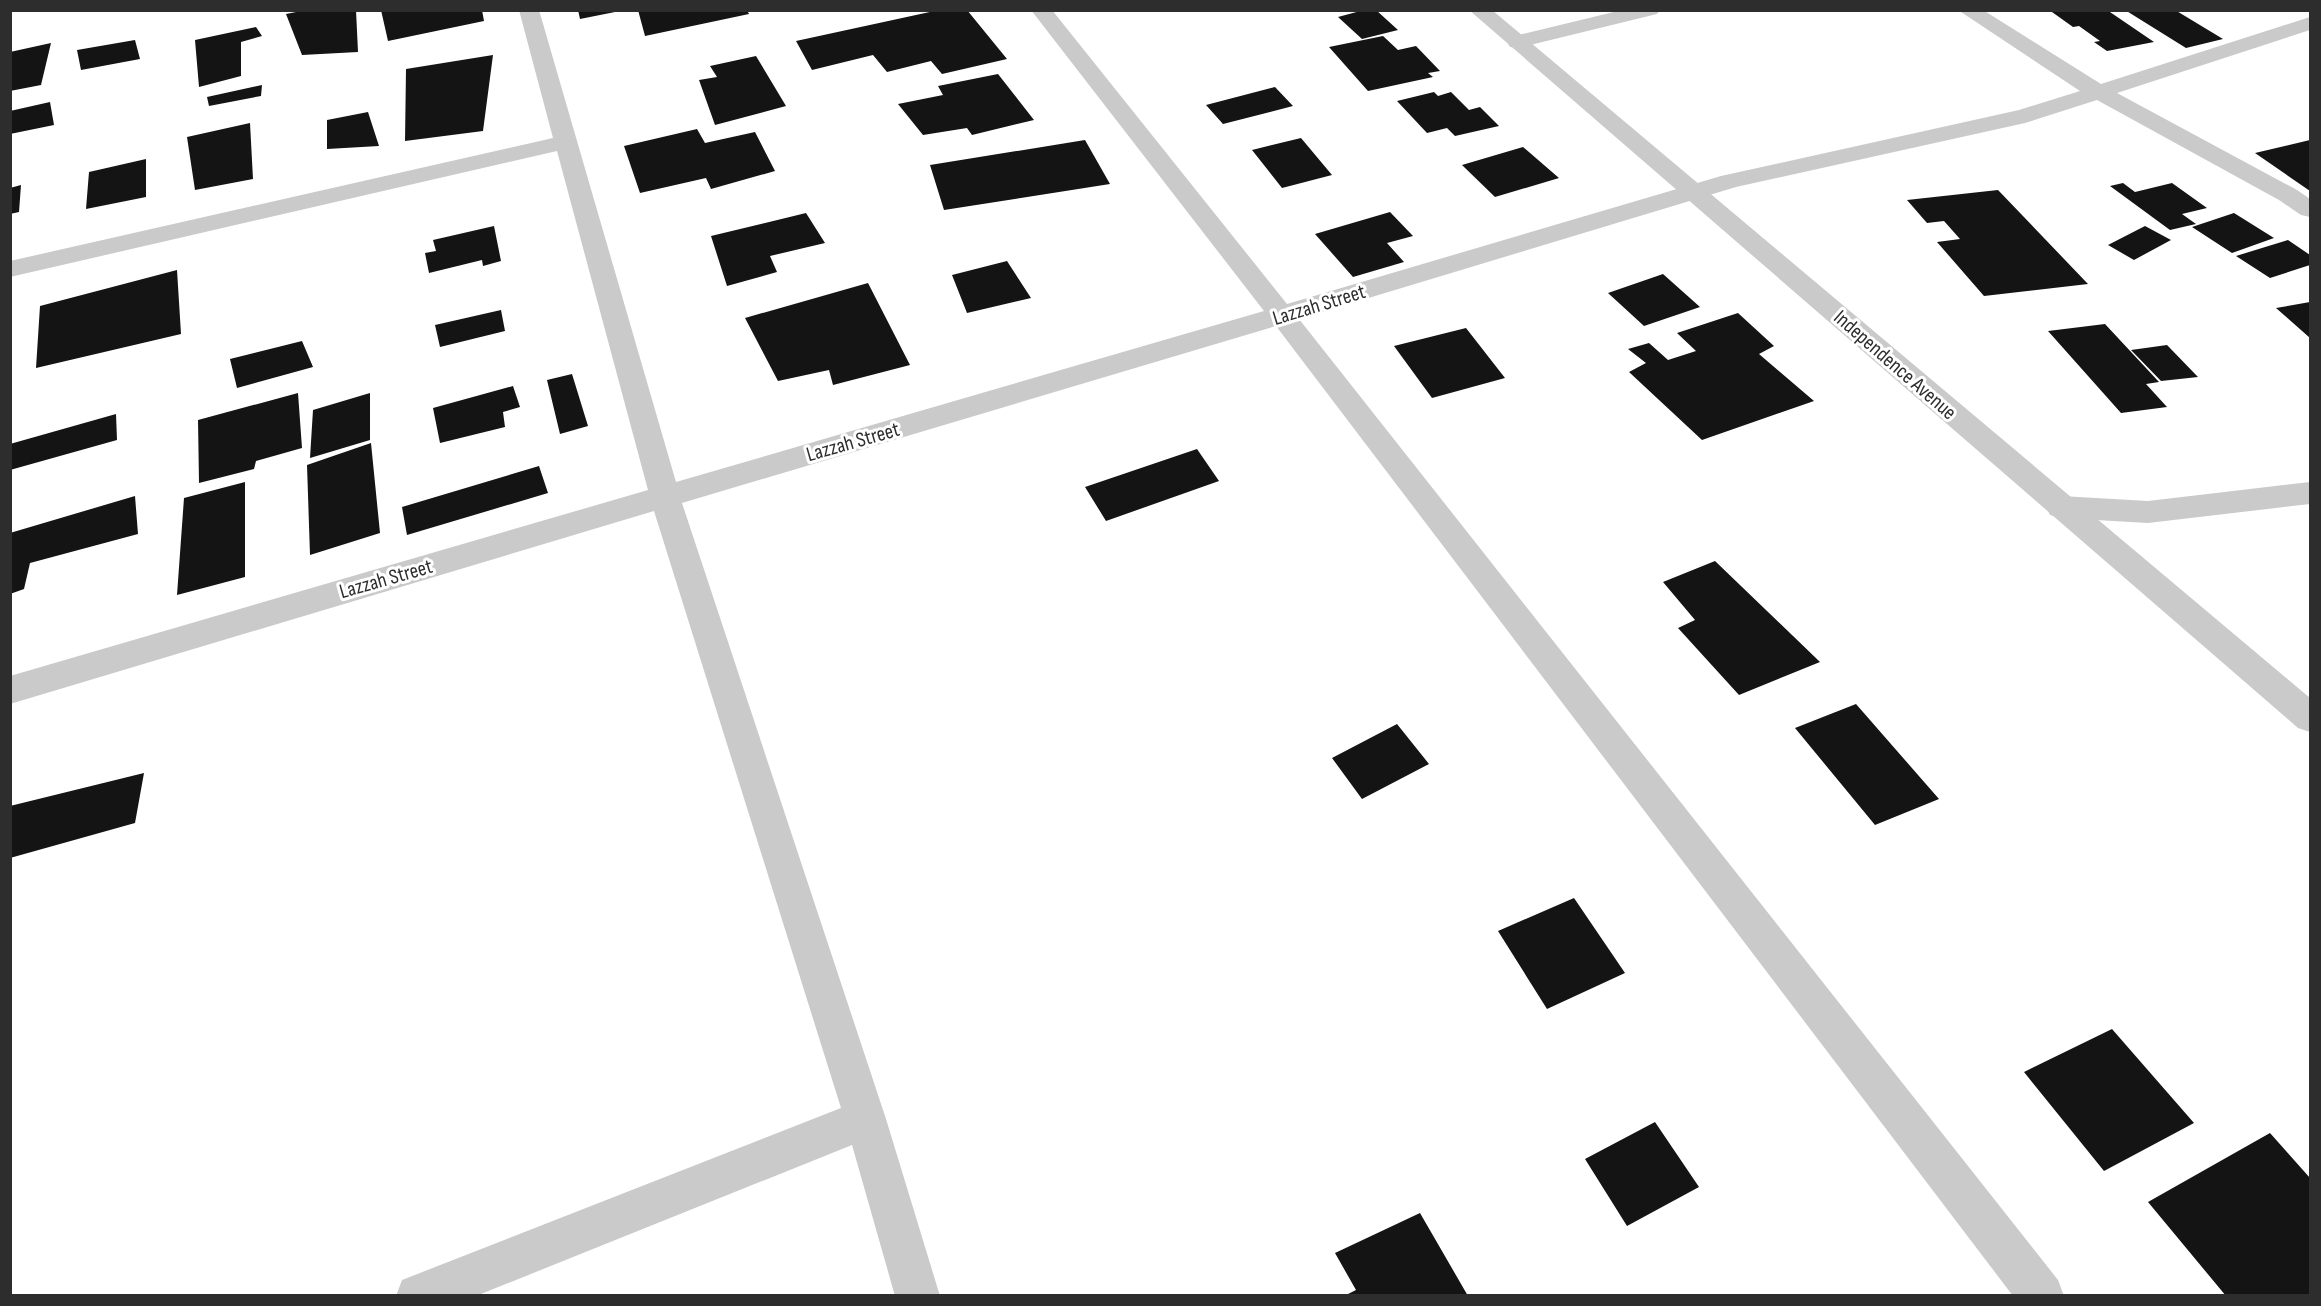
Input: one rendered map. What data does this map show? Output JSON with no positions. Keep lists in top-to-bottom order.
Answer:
{
  "streets": {
    "street": ["Lazzah Street", "Independence Avenue"]
  },
  "crossings": [
    ["Lazzah Street", "Independence Avenue"]
  ]
}
